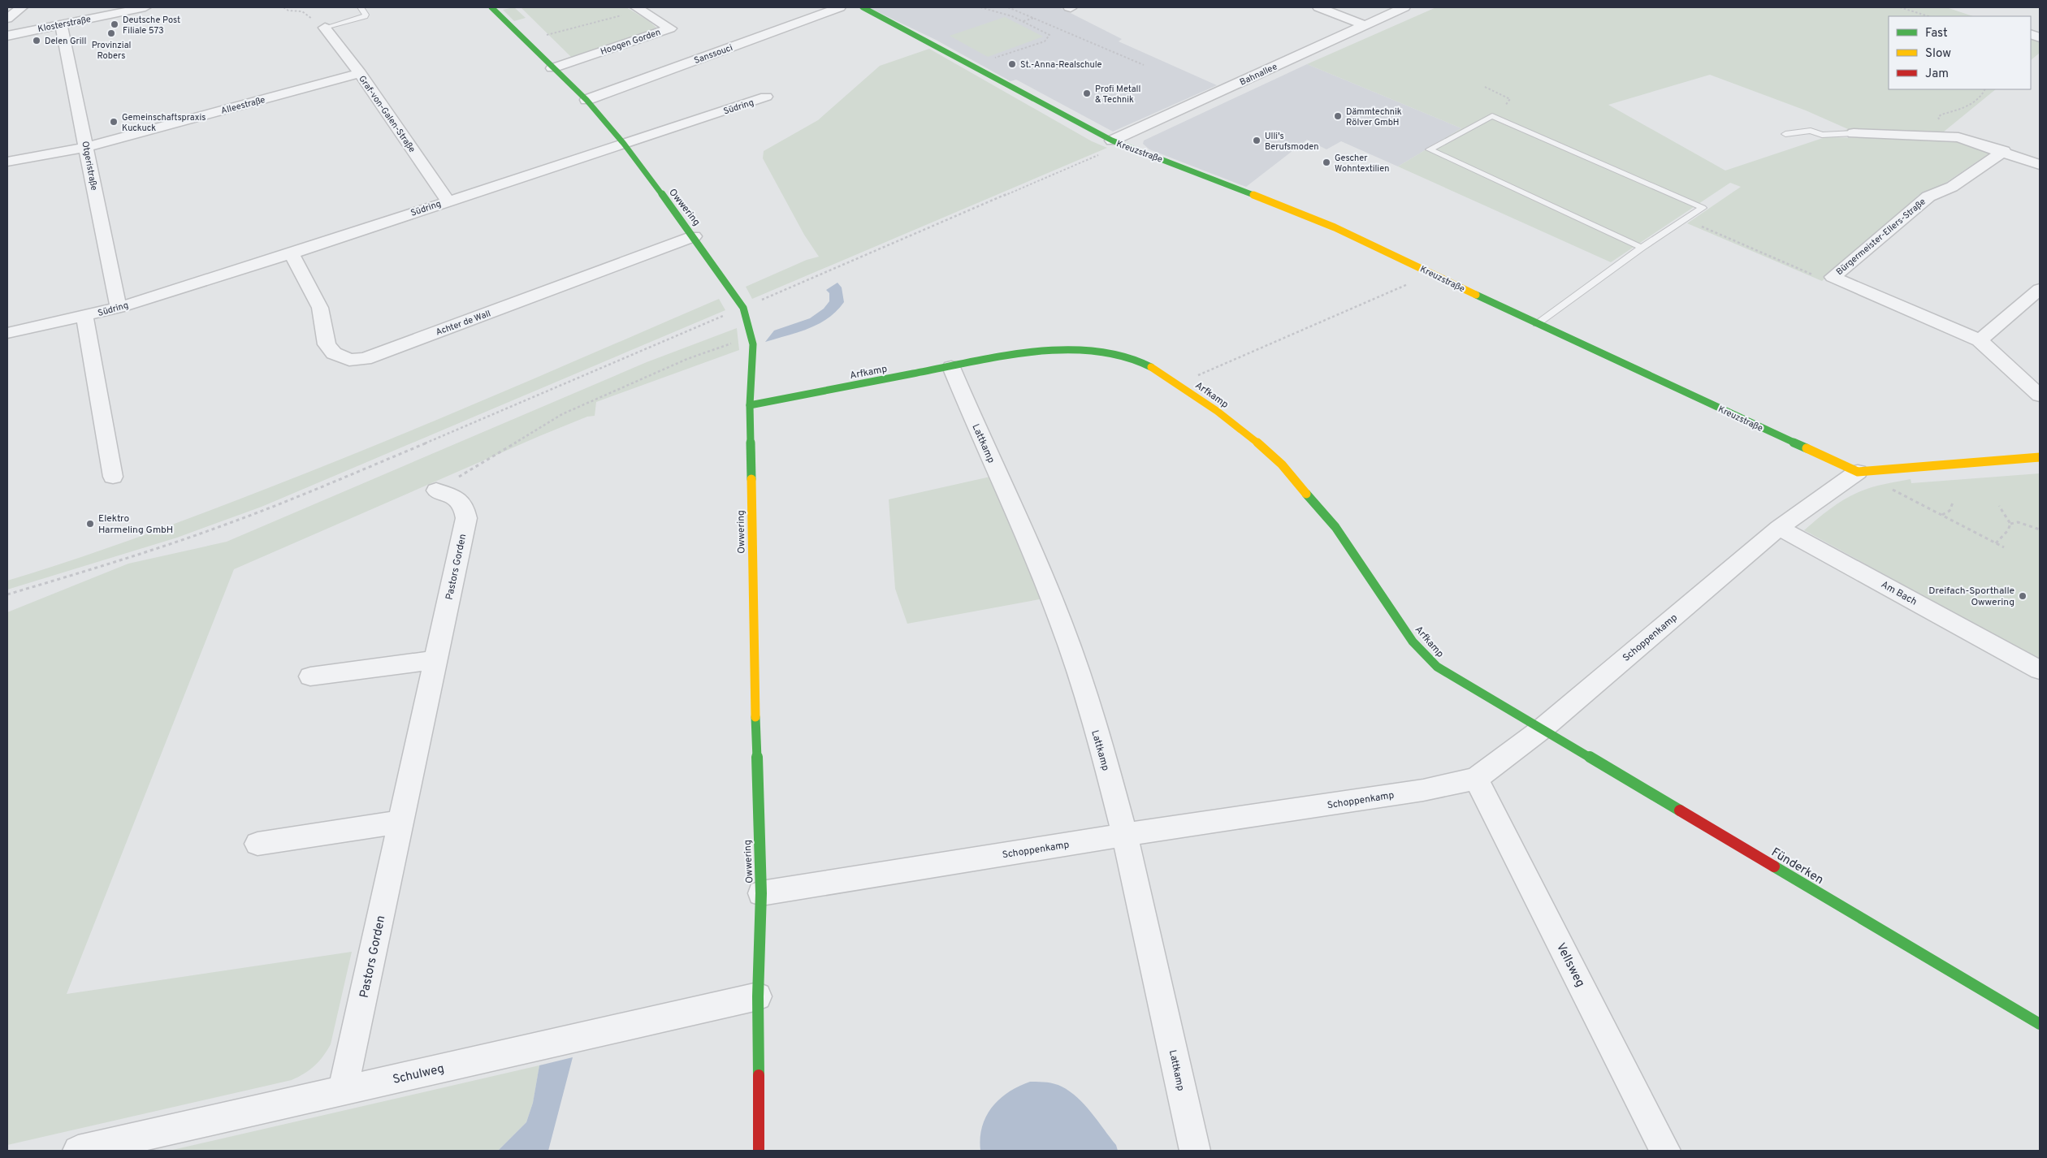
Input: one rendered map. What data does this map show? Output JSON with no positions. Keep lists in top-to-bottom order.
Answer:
{
  "streets": {
    "street": [
      "Klosterstraße",
      "Hoogen Gorden",
      "Sanssouci",
      "Bahnallee",
      "Alleestraße",
      "Südring",
      "Graf-von-Galen-Straße",
      "Kreuzstraße",
      "Otgeristraße",
      "Owwering",
      "Bürgermeister-Ellers-Straße",
      "Achter de Wall",
      "Arfkamp",
      "Lattkamp",
      "Pastors Gorden",
      "Am Bach",
      "Schoppenkamp",
      "Fünderken",
      "Vellsweg",
      "Schulweg"
    ]
  },
  "crossings": [
    ["Klosterstraße", "Otgeristraße"],
    ["Hoogen Gorden", "Owwering"],
    ["Sanssouci", "Owwering"],
    ["Bahnallee", "Kreuzstraße"],
    ["Alleestraße", "Graf-von-Galen-Straße"],
    ["Alleestraße", "Otgeristraße"],
    ["Südring", "Graf-von-Galen-Straße"],
    ["Südring", "Otgeristraße"],
    ["Südring", "Owwering"],
    ["Südring", "Achter de Wall"],
    ["Kreuzstraße", "Schoppenkamp"],
    ["Owwering", "Achter de Wall"],
    ["Owwering", "Arfkamp"],
    ["Owwering", "Schoppenkamp"],
    ["Owwering", "Schulweg"],
    ["Arfkamp", "Lattkamp"],
    ["Arfkamp", "Schoppenkamp"],
    ["Arfkamp", "Fünderken"],
    ["Lattkamp", "Schoppenkamp"],
    ["Pastors Gorden", "Schulweg"],
    ["Am Bach", "Schoppenkamp"],
    ["Schoppenkamp", "Fünderken"],
    ["Schoppenkamp", "Vellsweg"]
  ],
  "places": [
    "Deutsche Post Filiale 573",
    "Provinzial Robers",
    "Delen Grill",
    "St.-Anna-Realschule",
    "Profi Metall & Technik",
    "Dämmtechnik Rölver GmbH",
    "Gemeinschaftspraxis Kuckuck",
    "Ulli's Berufsmoden",
    "Gescher Wohntextilien",
    "Elektro Harmeling GmbH",
    "Dreifach-Sporthalle Owwering"
  ],
  "legend": ["Fast", "Slow", "Jam"]
}
